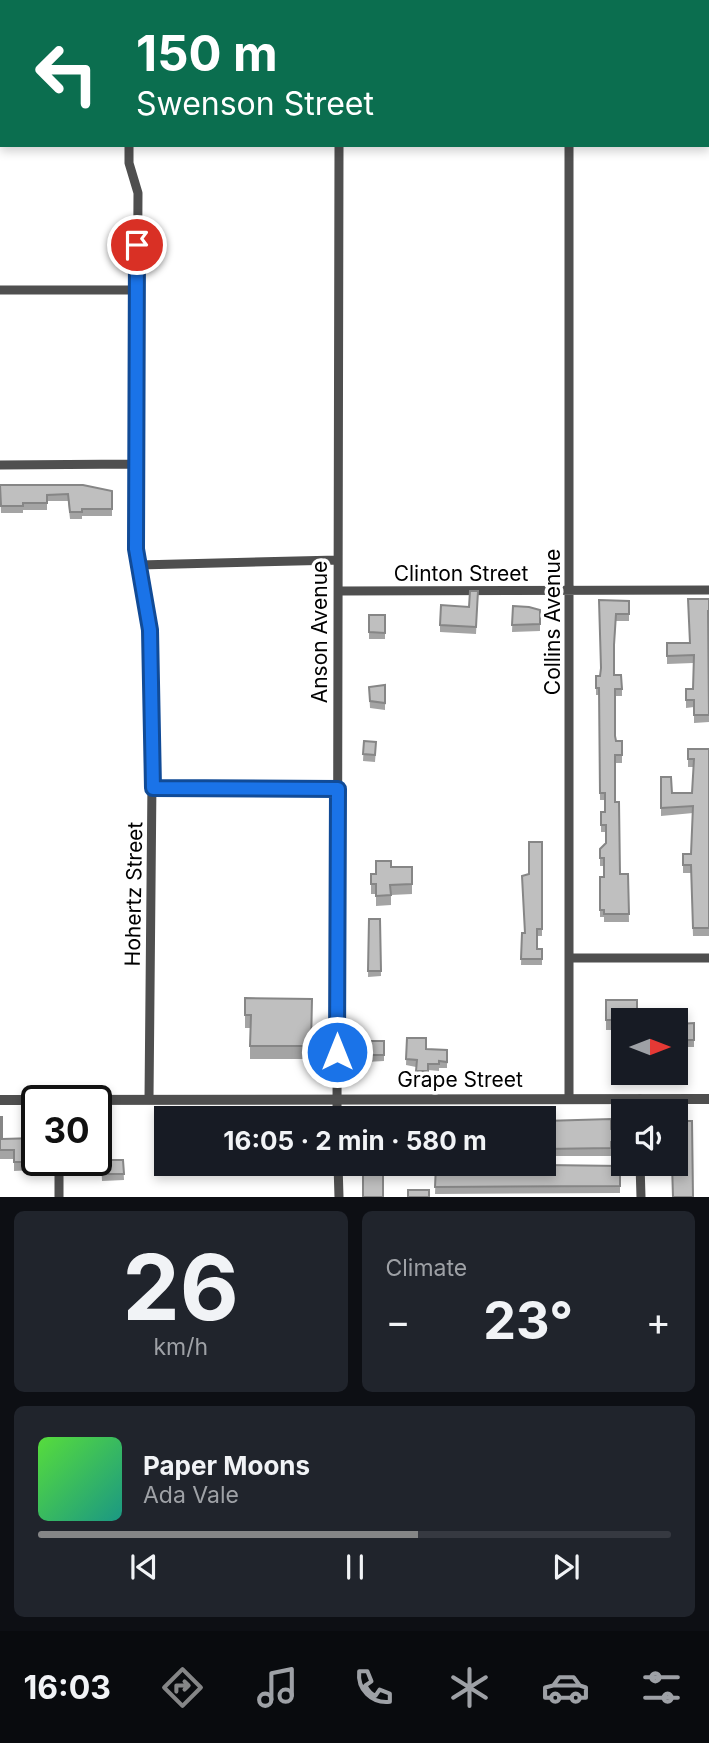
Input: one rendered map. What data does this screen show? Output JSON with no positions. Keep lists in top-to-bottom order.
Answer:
{
  "streets": {
    "street": [
      "Clinton Street",
      "Collins Avenue",
      "Anson Avenue",
      "Hohertz Street",
      "Grape Street"
    ]
  },
  "crossings": [
    ["Clinton Street", "Collins Avenue"],
    ["Clinton Street", "Anson Avenue"],
    ["Collins Avenue", "Grape Street"],
    ["Anson Avenue", "Grape Street"],
    ["Hohertz Street", "Grape Street"]
  ],
  "north": "right",
  "page": {
    "turn": ["150 m", "Swenson Street"],
    "limit": "30",
    "trip": "16:05 · 2 min · 580 m",
    "tile": [
      ["26", "km/h"],
      "Climate"
    ],
    "heat": ["−", "23°", "+"],
    "song": ["Paper Moons", "Ada Vale"],
    "tabs": "16:03"
  }
}
